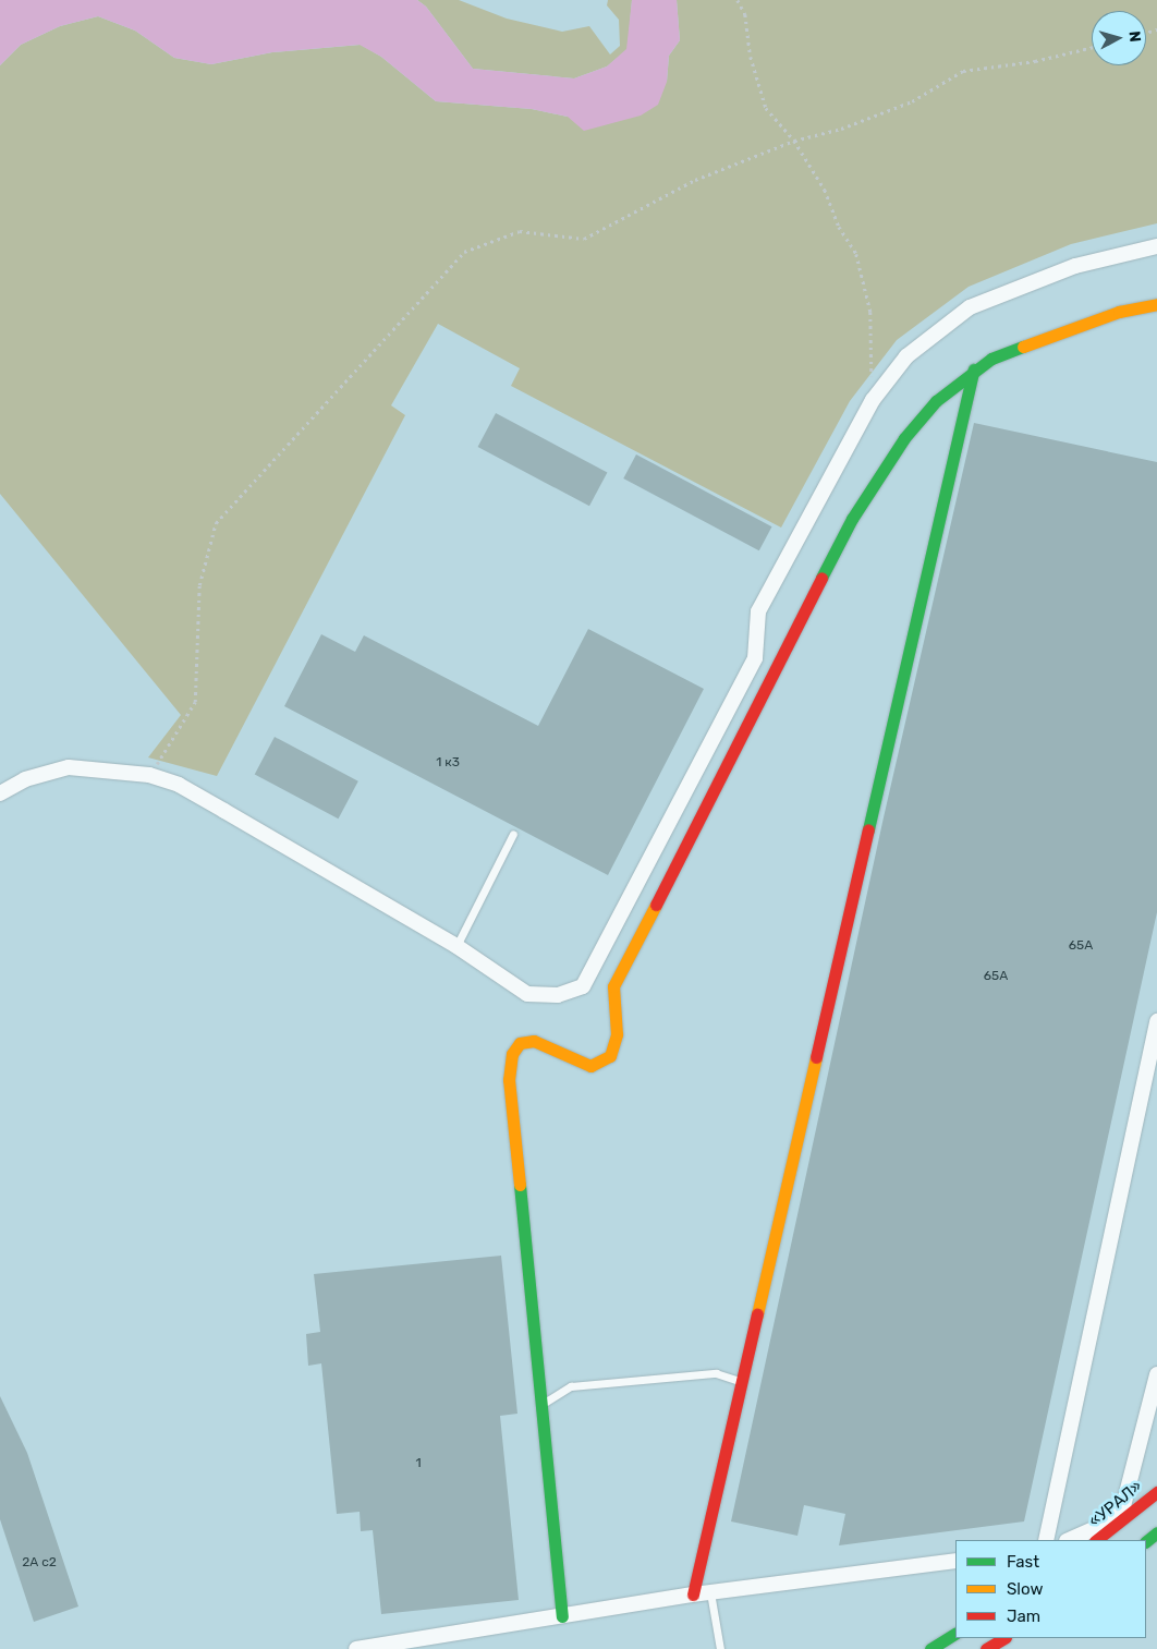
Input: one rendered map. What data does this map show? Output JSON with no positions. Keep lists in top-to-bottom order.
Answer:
{
  "streets": {
    "main road": ["«УРАЛ»"]
  },
  "house_numbers": [
    "1 к3",
    "65А",
    "65А",
    "1",
    "2А с2"
  ],
  "legend": ["Fast", "Slow", "Jam"],
  "north": "right"
}
